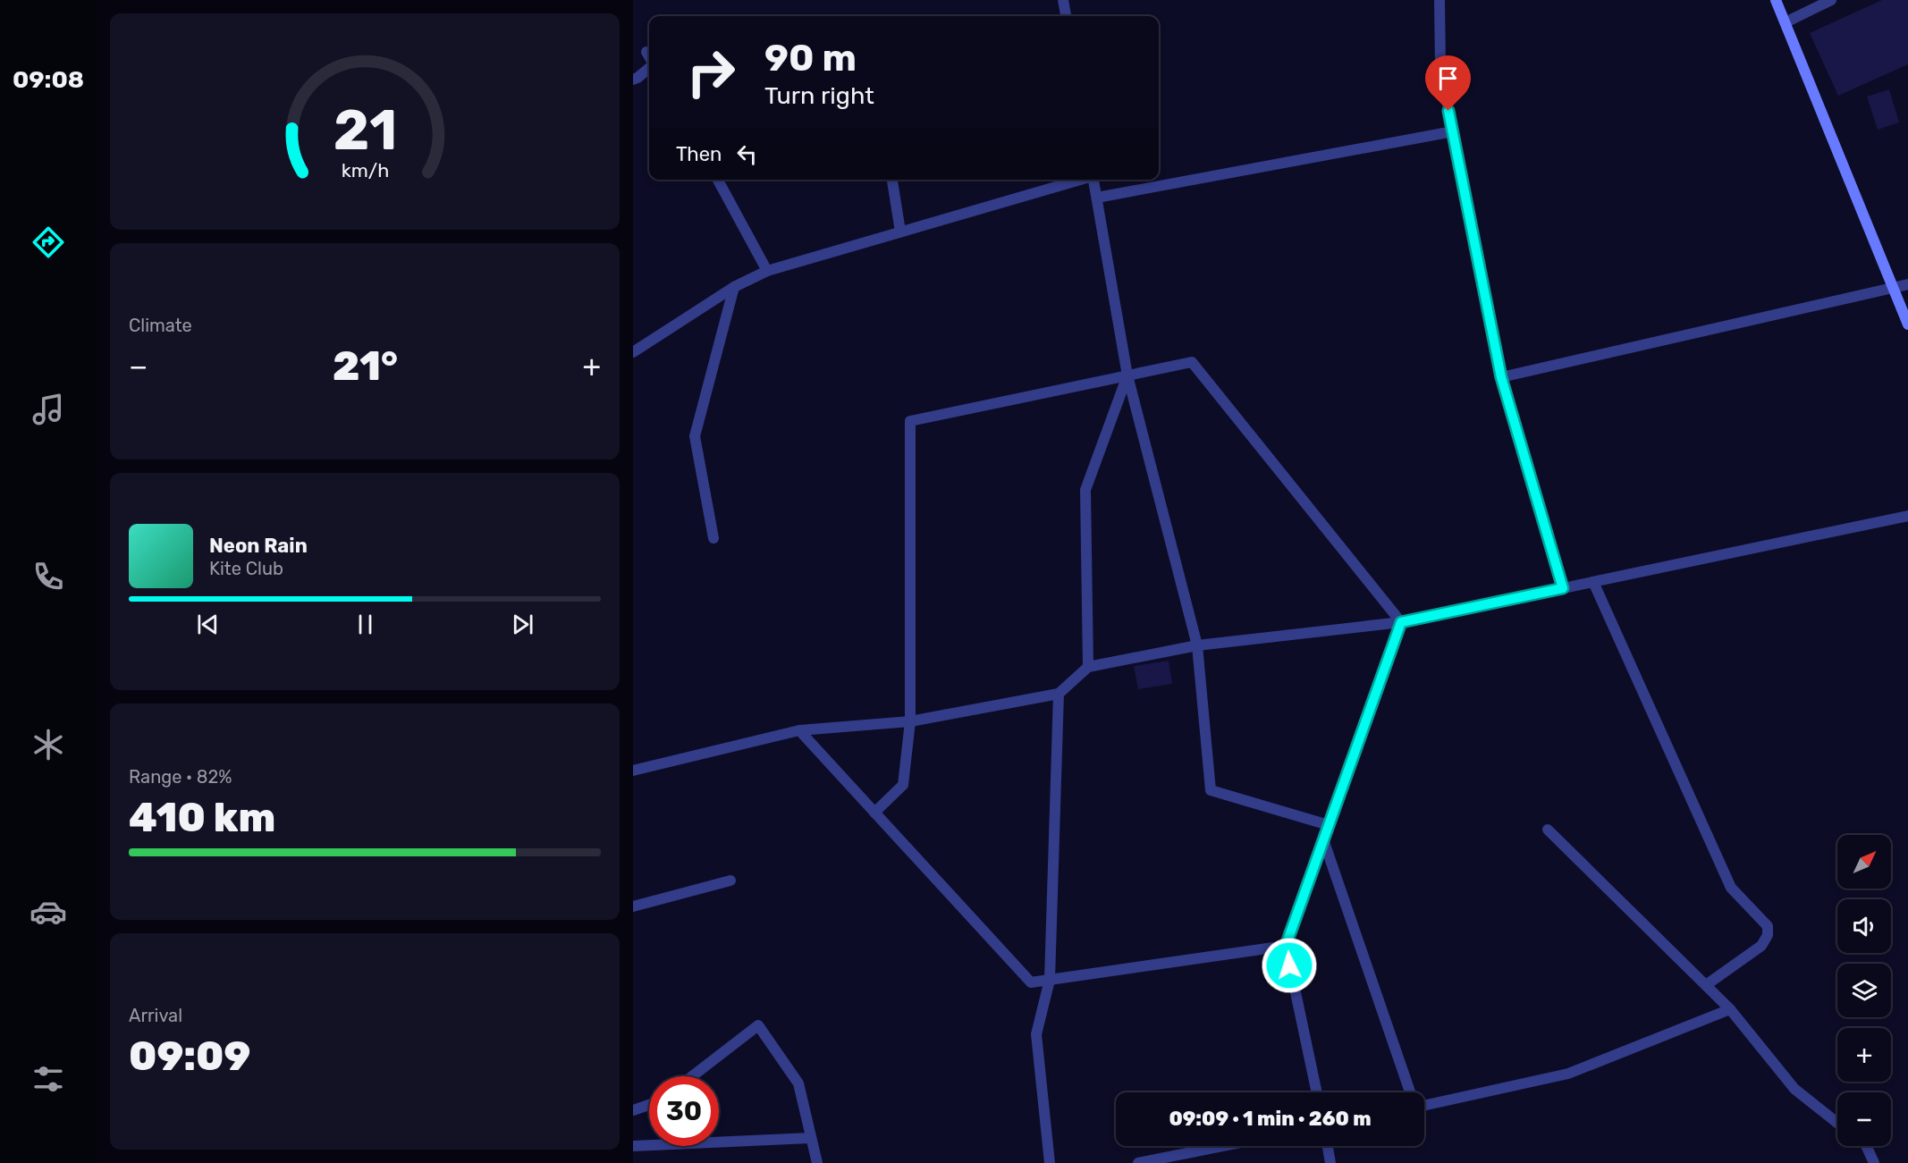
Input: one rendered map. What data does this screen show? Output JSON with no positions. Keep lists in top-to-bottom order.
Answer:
{
  "north": "top right",
  "page": {
    "tabs": "09:08",
    "turn": ["90 m", "Turn right"],
    "then": "Then",
    "tile": [
      "Climate",
      ["Range · 82%", "410 km"],
      ["Arrival", "09:09"]
    ],
    "heat": ["−", "21°", "+"],
    "song": ["Neon Rain", "Kite Club"],
    "map_buttons": ["+", "−"],
    "limit": "30",
    "trip": "09:09 · 1 min · 260 m",
    "gauge": ["21", "km/h"]
  }
}
